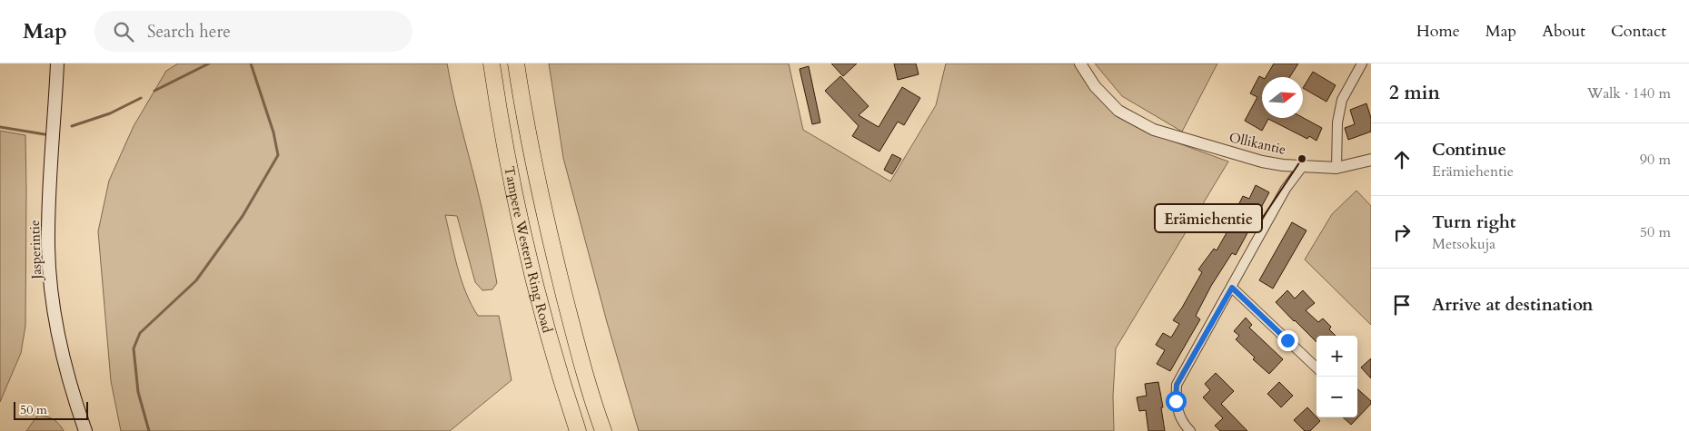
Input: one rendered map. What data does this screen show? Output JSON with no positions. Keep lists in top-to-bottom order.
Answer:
{
  "streets": {
    "highway": ["Tampere Western Ring Road"],
    "main road": ["Jasperintie"],
    "street": ["Ollikantie"]
  },
  "places": ["Erämiehentie"],
  "scale_bar": "50 m",
  "north": "right",
  "page": {
    "header": "Map",
    "search": "Search here",
    "nav": [
      "Home",
      "Map",
      "About",
      "Contact"
    ],
    "heading": ["2 min", "Walk · 140 m"],
    "list": [
      ["Continue", "Erämiehentie", "90 m"],
      ["Turn right", "Metsokuja", "50 m"],
      "Arrive at destination"
    ],
    "map_buttons": ["+", "−"],
    "scale": "50 m"
  }
}
